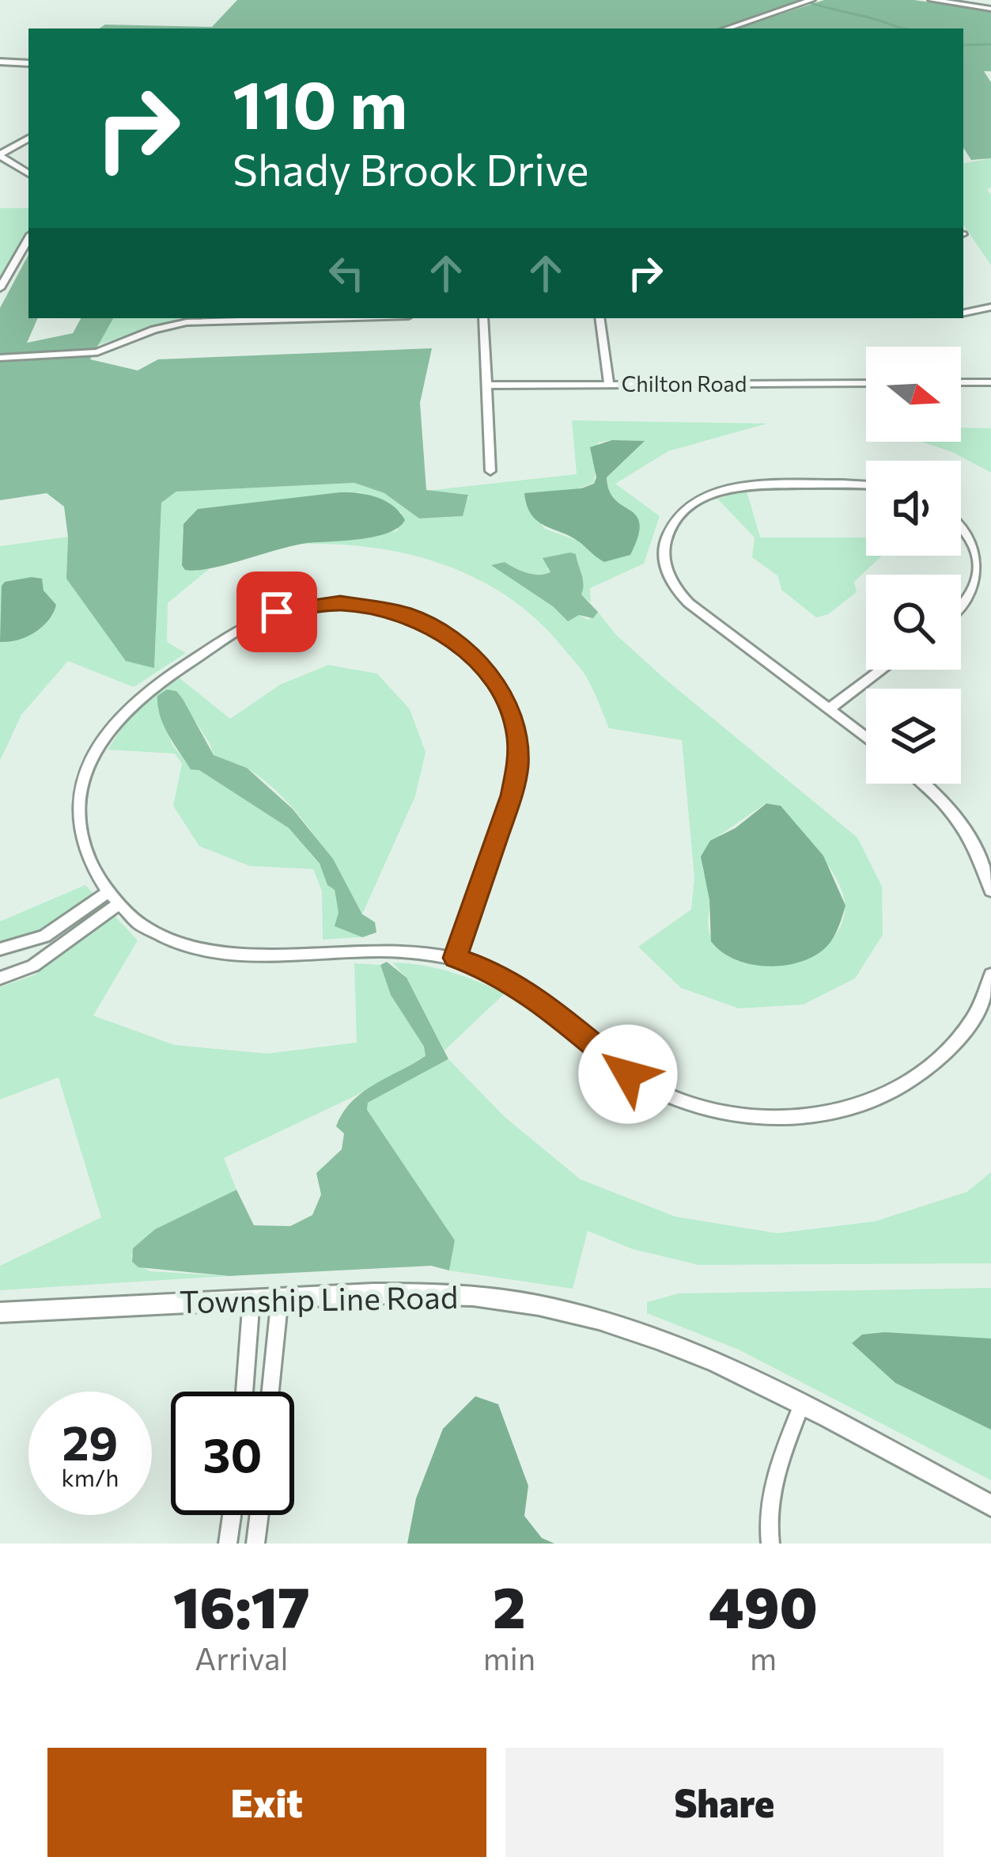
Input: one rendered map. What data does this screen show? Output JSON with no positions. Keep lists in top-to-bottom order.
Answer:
{
  "streets": {
    "street": ["Chilton Road", "Township Line Road"]
  },
  "north": "right",
  "page": {
    "turn": ["110 m", "Shady Brook Drive"],
    "speed": "29 km/h",
    "limit": "30",
    "eta": [
      "16:17",
      "Arrival",
      "2",
      "min",
      "490",
      "m"
    ],
    "buttons": ["Exit", "Share"]
  }
}
